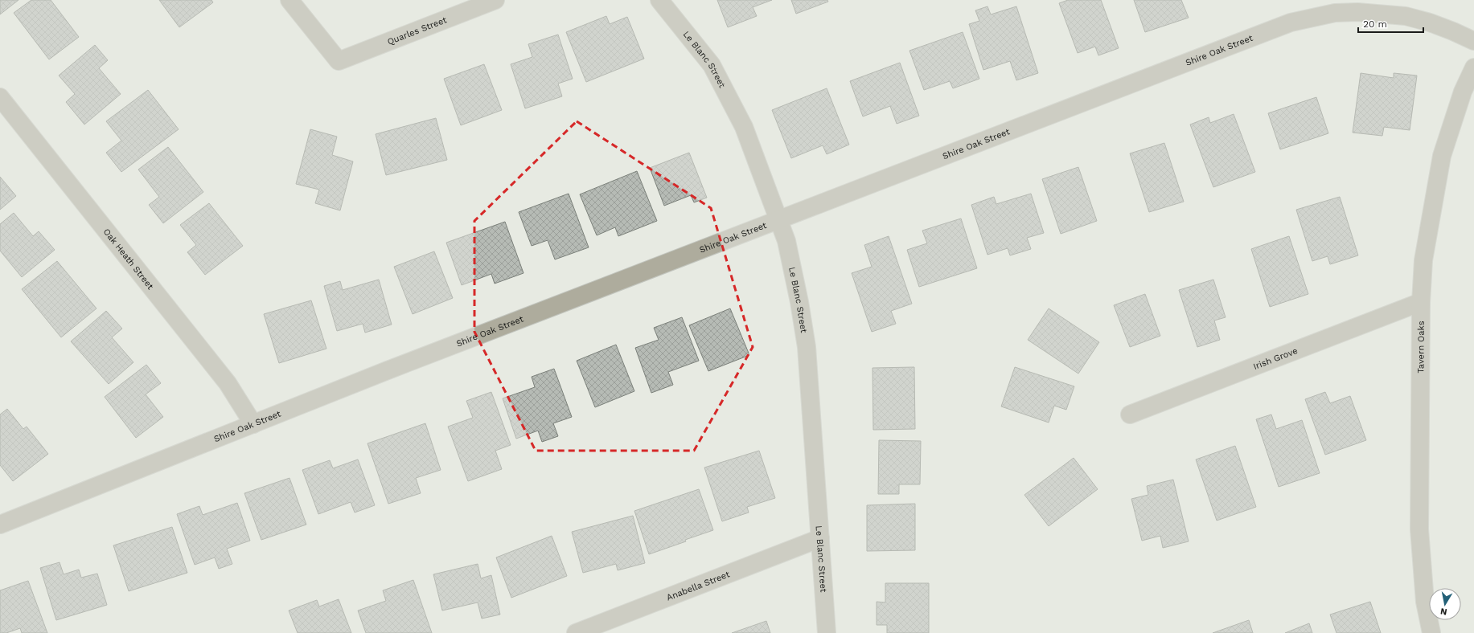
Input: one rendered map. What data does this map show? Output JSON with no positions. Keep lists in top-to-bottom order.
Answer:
{
  "streets": {
    "street": [
      "Quarles Street",
      "Shire Oak Street",
      "Le Blanc Street",
      "Oak Heath Street",
      "Tavern Oaks",
      "Irish Grove",
      "Anabella Street"
    ]
  },
  "crossings": [
    ["Shire Oak Street", "Le Blanc Street"],
    ["Shire Oak Street", "Oak Heath Street"],
    ["Le Blanc Street", "Anabella Street"],
    ["Tavern Oaks", "Irish Grove"]
  ],
  "scale_bar": "20 m",
  "north": "bottom"
}
